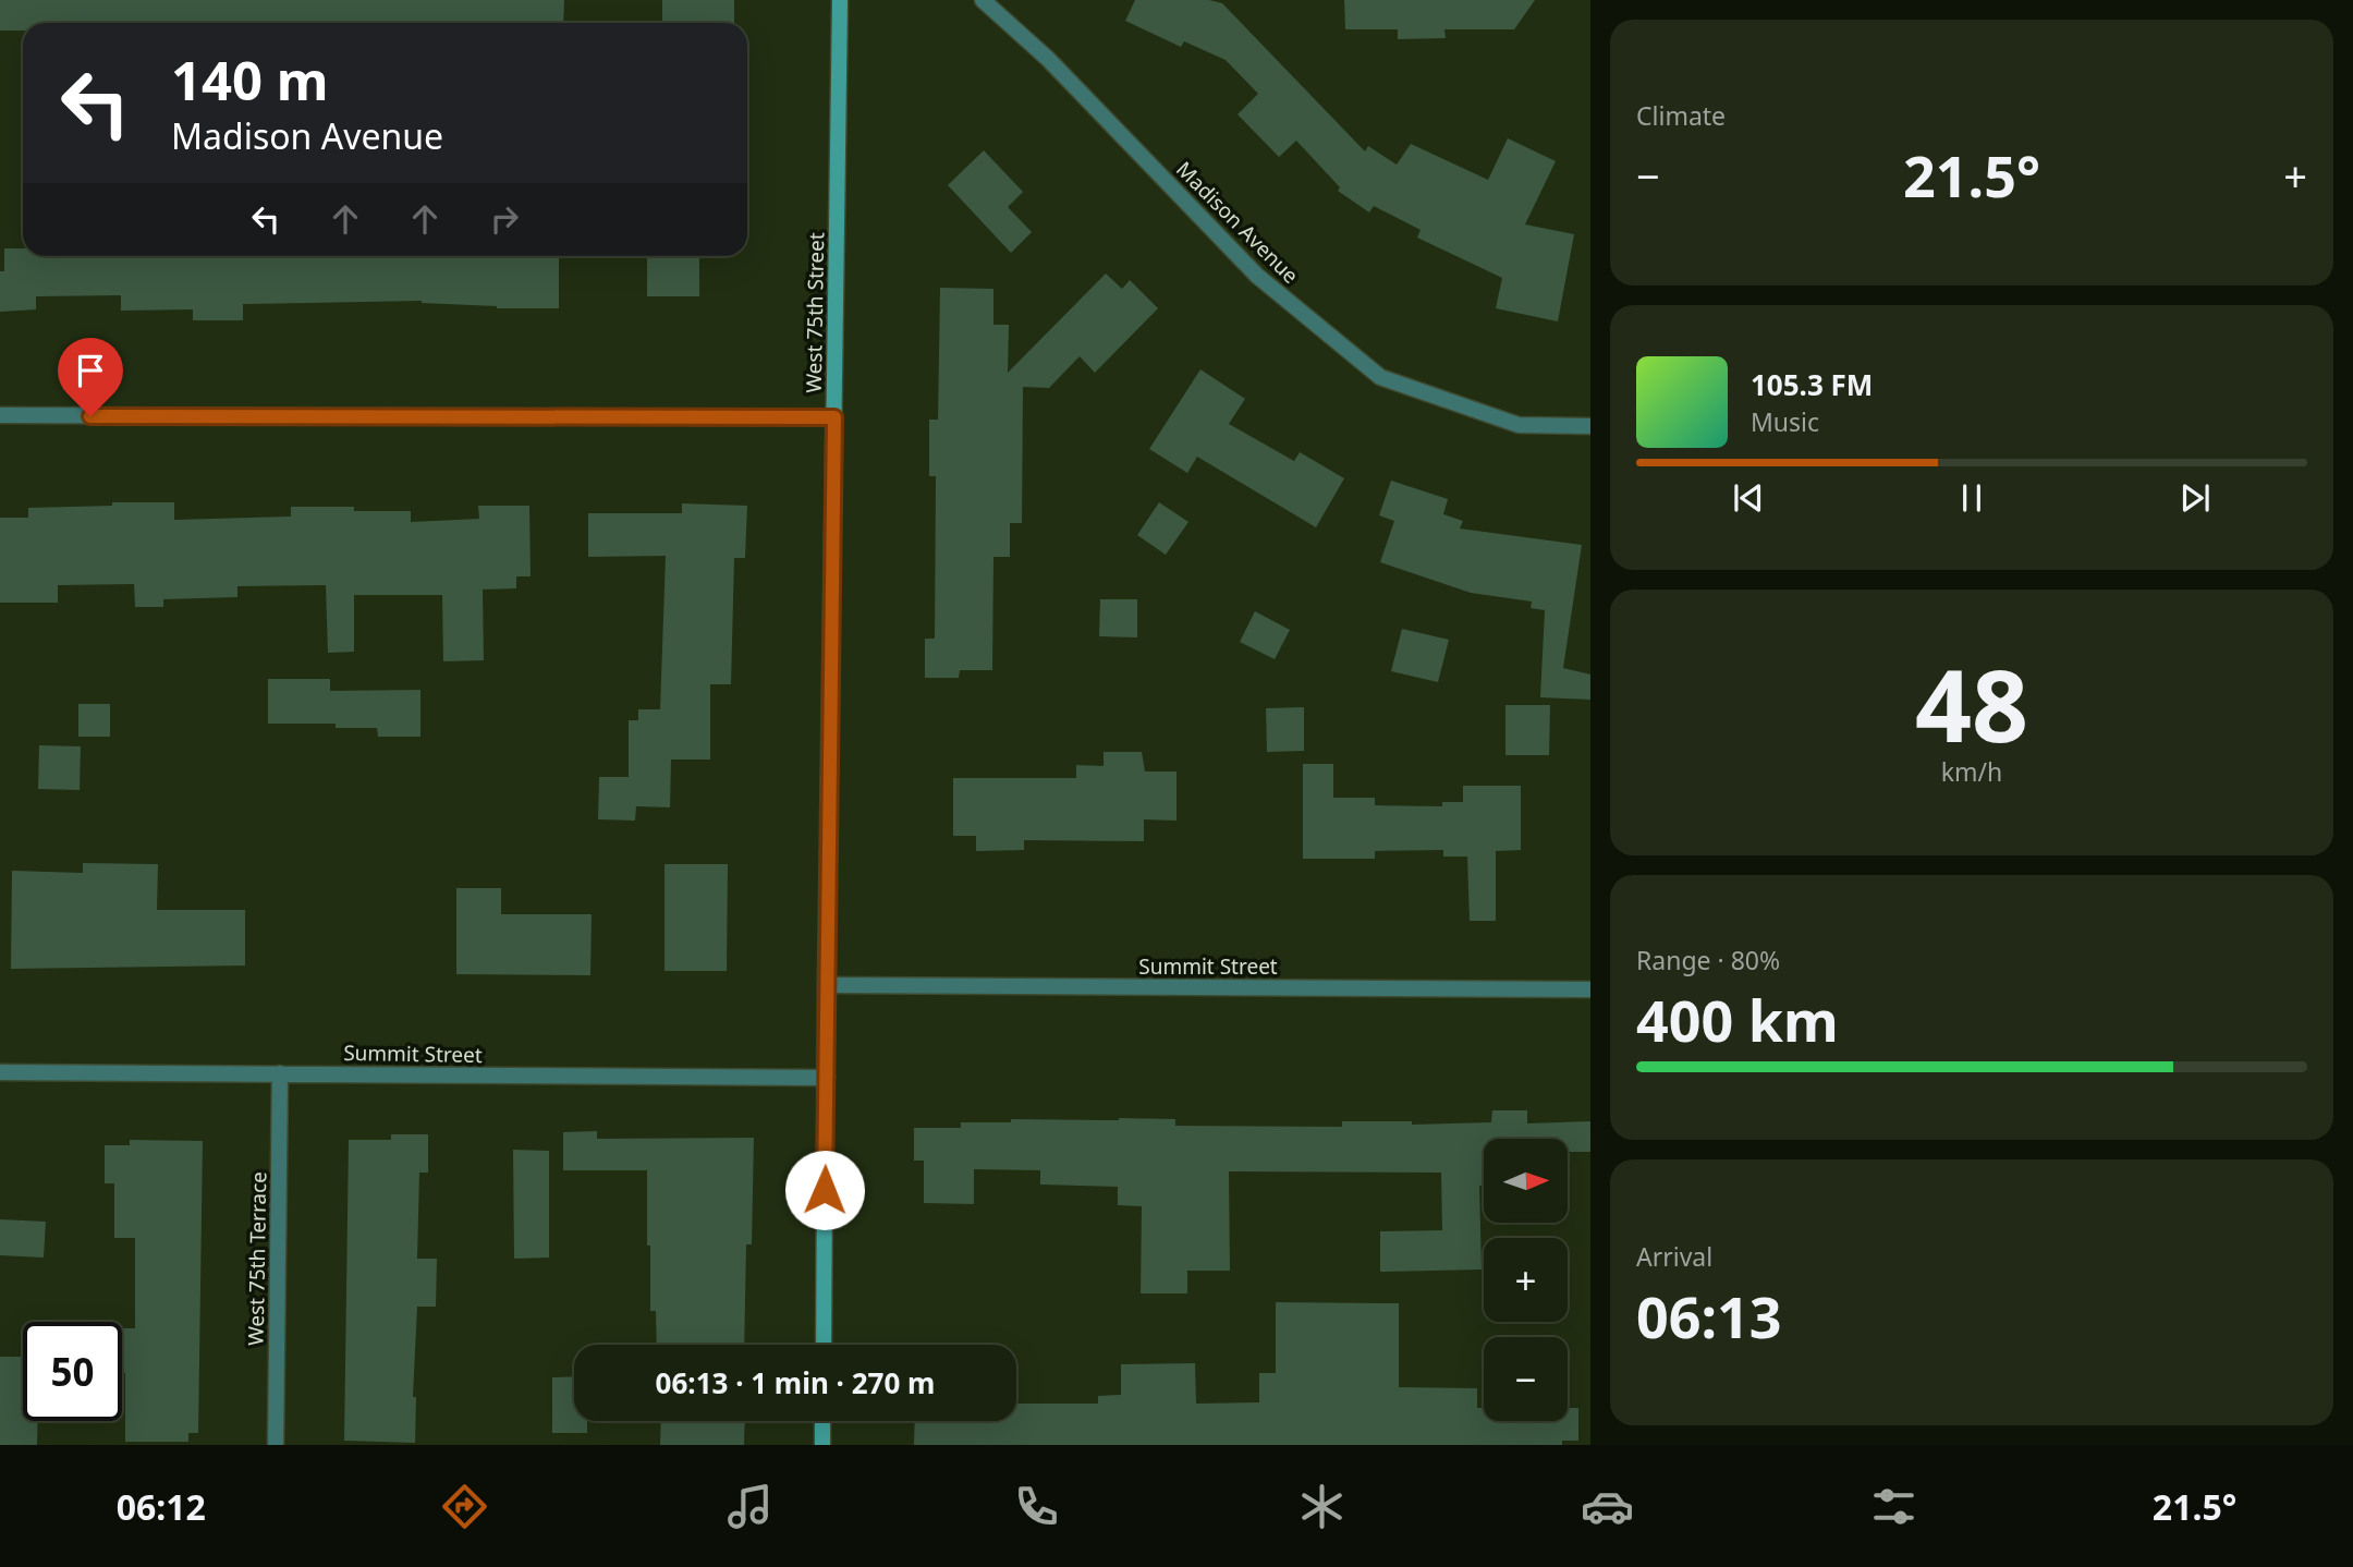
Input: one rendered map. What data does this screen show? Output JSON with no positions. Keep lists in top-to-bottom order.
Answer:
{
  "streets": {
    "main road": ["West 75th Street"],
    "street": ["Madison Avenue", "Summit Street", "West 75th Terrace"]
  },
  "crossings": [
    ["West 75th Street", "Summit Street"],
    ["Summit Street", "West 75th Terrace"]
  ],
  "north": "right",
  "page": {
    "tile": [
      "Climate",
      ["48", "km/h"],
      ["Range · 80%", "400 km"],
      ["Arrival", "06:13"]
    ],
    "turn": ["140 m", "Madison Avenue"],
    "heat": ["−", "21.5°", "+"],
    "song": ["105.3 FM", "Music"],
    "map_buttons": ["+", "−"],
    "limit": "50",
    "trip": "06:13 · 1 min · 270 m",
    "tabs": ["06:12", "21.5°"]
  }
}
